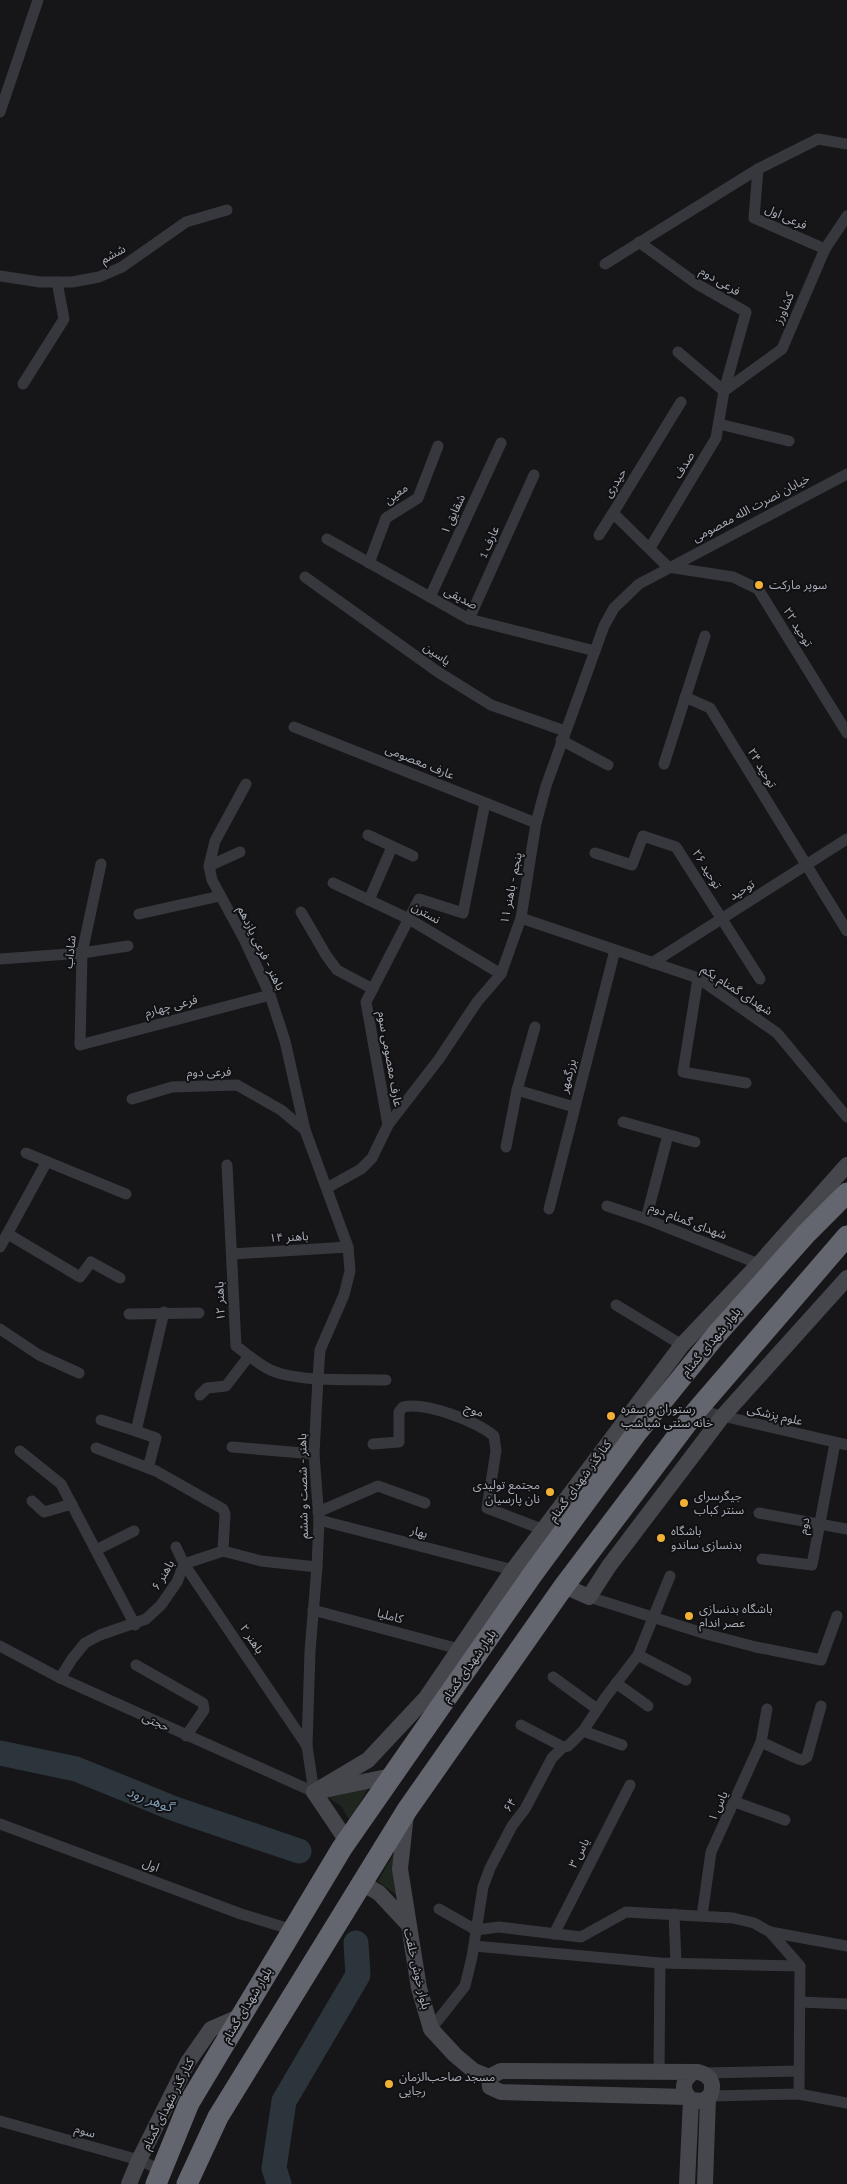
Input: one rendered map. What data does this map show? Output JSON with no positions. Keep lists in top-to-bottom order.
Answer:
{
  "streets": {
    "highway": ["بلوار شهدای گمنام"],
    "street": [
      "فرعی اول",
      "ششم",
      "فرعی دوم",
      "کشاورز",
      "صدف",
      "حیدری",
      "معین",
      "خیابان نصرت الله معصومی",
      "شقایق ۱",
      "عارف 1",
      "صدیقی",
      "توحید ۲۲",
      "یاسین",
      "عارف معصومی",
      "توحید ۲۴",
      "توحید ۲۶",
      "پنجم - باهنر ۱۱",
      "توحید",
      "نسترن",
      "باهنر - فرعی یازدهم",
      "شاداب",
      "شهدای گمنام یکم",
      "فرعی چهارم",
      "عارف معصومی سوم",
      "بزرگمهر",
      "شهدای گمنام دوم",
      "باهنر ۱۴",
      "باهنر ۱۲",
      "موج",
      "علوم پزشکی",
      "کنارگذر شهدای گمنام",
      "باهنر - شصت و ششم",
      "دوم",
      "بهار",
      "باهنر ۶",
      "کاملیا",
      "باهنر ۲",
      "حجتی",
      "۶۴",
      "یاس ۱",
      "یاس ۳",
      "اول",
      "بلوار خوش خلقت",
      "کنار گذر شهدای گمنام",
      "سوم"
    ]
  },
  "crossings": [
    ["فرعی اول", "کشاورز"],
    ["فرعی دوم", "کشاورز"],
    ["فرعی دوم", "صدف"],
    ["فرعی دوم", "باهنر - فرعی یازدهم"],
    ["کشاورز", "صدف"],
    ["صدف", "حیدری"],
    ["حیدری", "خیابان نصرت الله معصومی"],
    ["حیدری", "توحید ۲۲"],
    ["حیدری", "پنجم - باهنر ۱۱"],
    ["معین", "صدیقی"],
    ["خیابان نصرت الله معصومی", "توحید ۲۲"],
    ["خیابان نصرت الله معصومی", "پنجم - باهنر ۱۱"],
    ["شقایق ۱", "صدیقی"],
    ["عارف 1", "صدیقی"],
    ["صدیقی", "پنجم - باهنر ۱۱"],
    ["توحید ۲۲", "پنجم - باهنر ۱۱"],
    ["یاسین", "پنجم - باهنر ۱۱"],
    ["عارف معصومی", "پنجم - باهنر ۱۱"],
    ["عارف معصومی", "عارف معصومی سوم"],
    ["توحید ۲۴", "توحید"],
    ["توحید ۲۶", "توحید"],
    ["پنجم - باهنر ۱۱", "نسترن"],
    ["پنجم - باهنر ۱۱", "باهنر - فرعی یازدهم"],
    ["پنجم - باهنر ۱۱", "شهدای گمنام یکم"],
    ["پنجم - باهنر ۱۱", "عارف معصومی سوم"],
    ["پنجم - باهنر ۱۱", "باهنر - شصت و ششم"],
    ["توحید", "شهدای گمنام یکم"],
    ["نسترن", "عارف معصومی سوم"],
    ["باهنر - فرعی یازدهم", "فرعی چهارم"],
    ["باهنر - فرعی یازدهم", "باهنر - شصت و ششم"],
    ["شاداب", "فرعی چهارم"],
    ["شهدای گمنام یکم", "بزرگمهر"],
    ["شهدای گمنام دوم", "کنارگذر شهدای گمنام"],
    ["باهنر ۱۴", "باهنر ۱۲"],
    ["باهنر ۱۴", "باهنر - شصت و ششم"],
    ["باهنر ۱۲", "باهنر - شصت و ششم"],
    ["بلوار شهدای گمنام", "کنارگذر شهدای گمنام"],
    ["بلوار شهدای گمنام", "اول"],
    ["بلوار شهدای گمنام", "کنار گذر شهدای گمنام"],
    ["بلوار شهدای گمنام", "سوم"],
    ["موج", "کنارگذر شهدای گمنام"],
    ["علوم پزشکی", "دوم"],
    ["کنارگذر شهدای گمنام", "باهنر - شصت و ششم"],
    ["کنارگذر شهدای گمنام", "بهار"],
    ["کنارگذر شهدای گمنام", "کاملیا"],
    ["کنارگذر شهدای گمنام", "حجتی"],
    ["باهنر - شصت و ششم", "بهار"],
    ["باهنر - شصت و ششم", "کاملیا"],
    ["باهنر - شصت و ششم", "باهنر ۲"],
    ["باهنر - شصت و ششم", "حجتی"],
    ["باهنر ۶", "باهنر ۲"],
    ["باهنر ۶", "حجتی"],
    ["۶۴", "بلوار خوش خلقت"],
    ["کنار گذر شهدای گمنام", "سوم"]
  ],
  "water": ["گوهر رود"],
  "places": [
    "سوپر مارکت",
    "رستوران و سفره خانه سنتی شباشب",
    "مجتمع تولیدی نان پارسیان",
    "جیگرسرای سنتر کباب",
    "باشگاه بدنسازی ساندو",
    "باشگاه بدنسازی عصر اندام",
    "مسجد صاحب‌الزمان رجایی"
  ]
}
